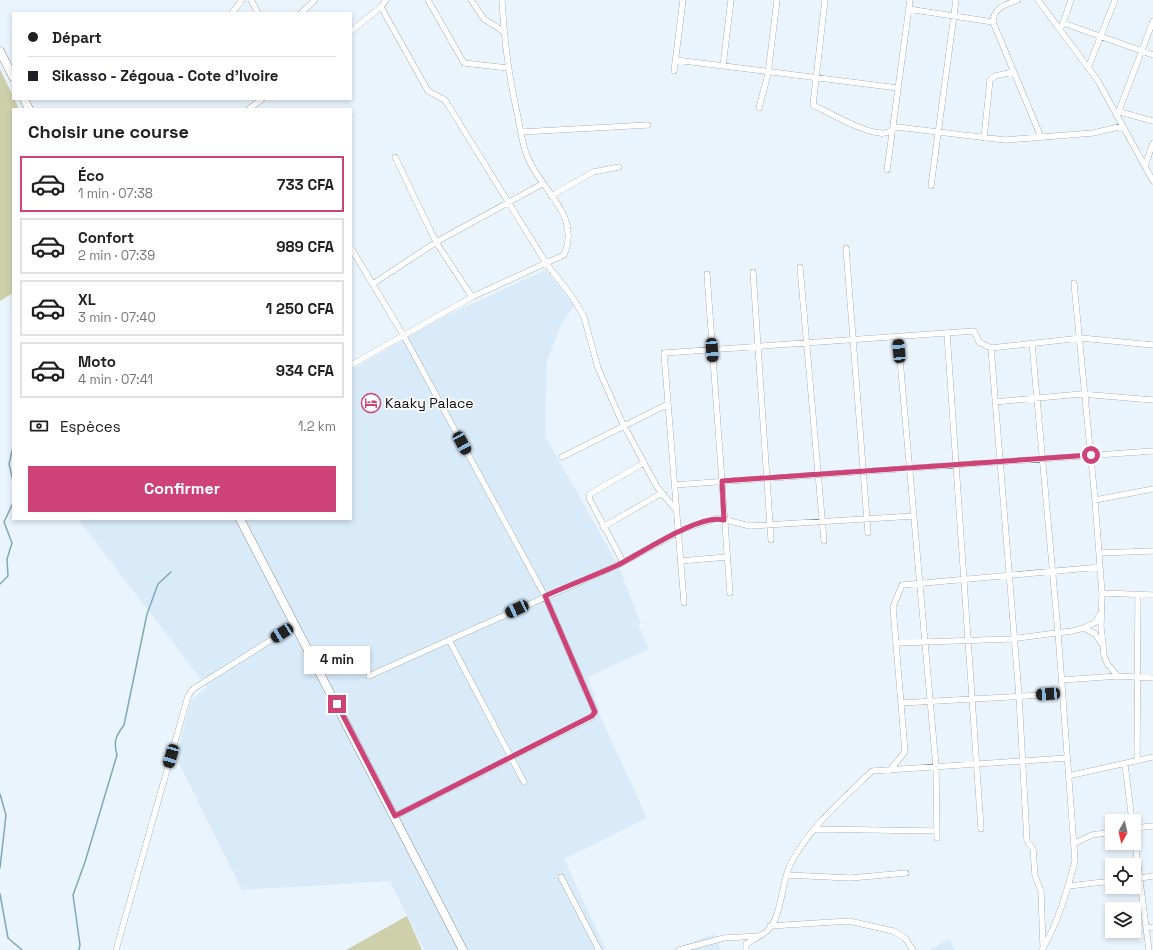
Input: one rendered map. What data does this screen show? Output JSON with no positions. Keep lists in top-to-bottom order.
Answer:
{
  "places": {
    "hotel": ["Kaaky Palace"]
  },
  "north": "bottom",
  "page": {
    "banner": ["Départ", "Sikasso - Zégoua - Cote d'Ivoire"],
    "heading": "Choisir une course",
    "list": [
      {
        "name": "Éco",
        "note": "1 min · 07:38",
        "value": "733 CFA"
      },
      {
        "name": "Confort",
        "note": "2 min · 07:39",
        "value": "989 CFA"
      },
      {
        "name": "XL",
        "note": "3 min · 07:40",
        "value": "1 250 CFA"
      },
      {
        "name": "Moto",
        "note": "4 min · 07:41",
        "value": "934 CFA"
      }
    ],
    "pay": ["Espèces", "1.2 km"],
    "buttons": "Confirmer",
    "bubble": "4 min"
  }
}
